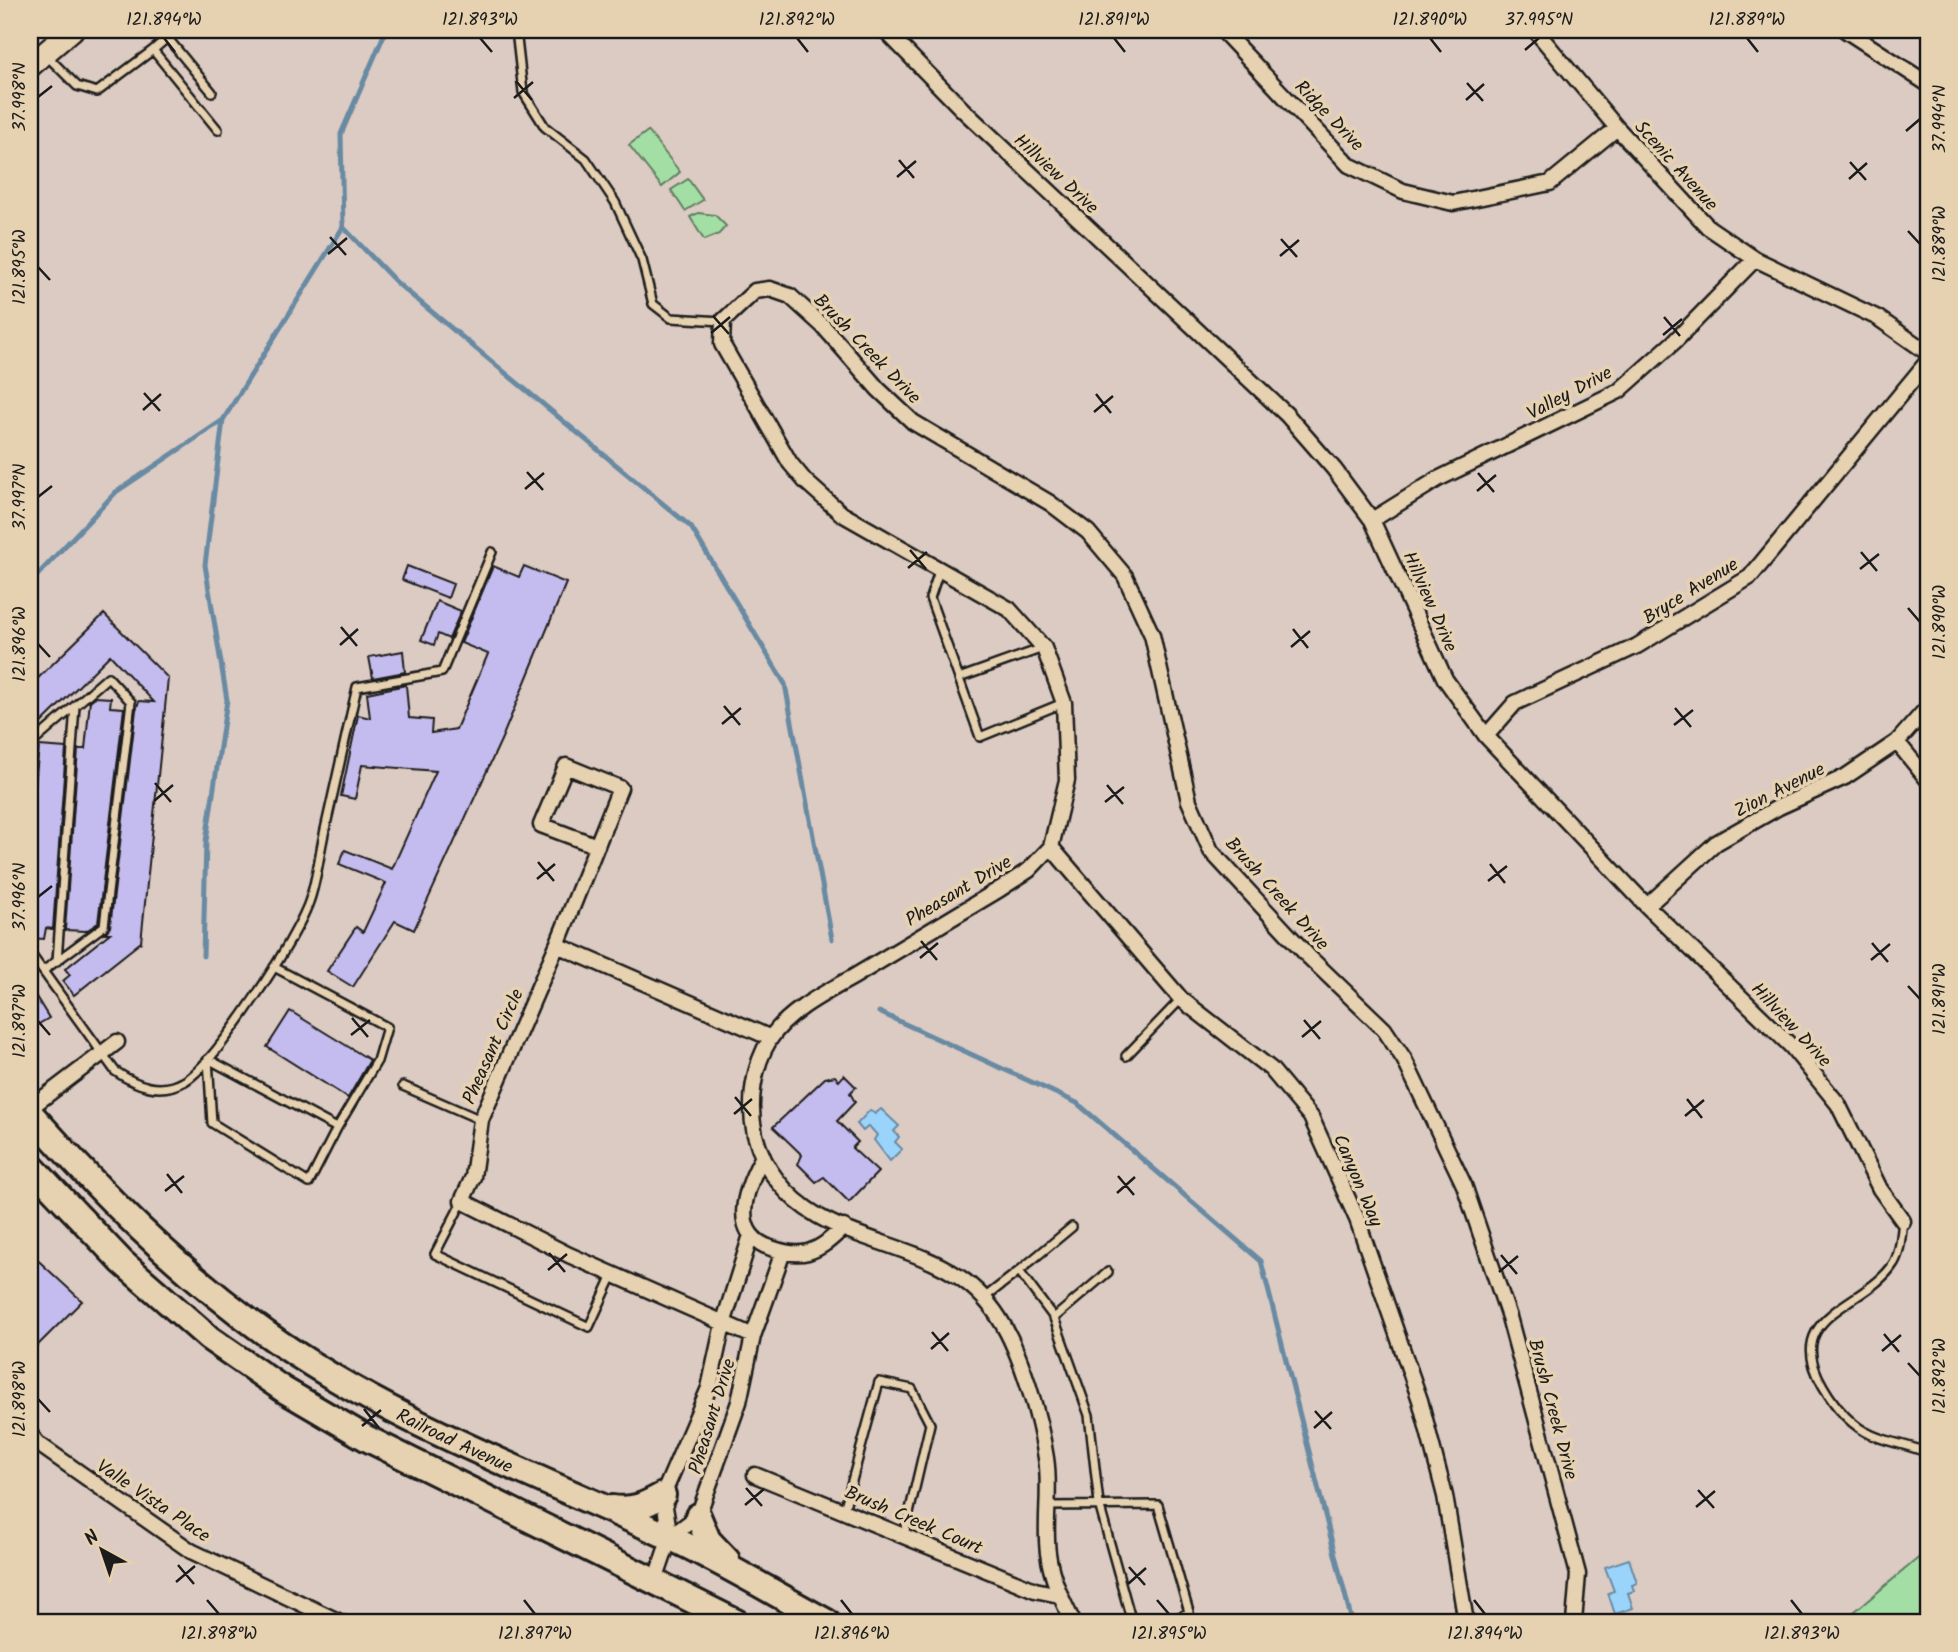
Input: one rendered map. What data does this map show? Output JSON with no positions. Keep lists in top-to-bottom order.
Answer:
{
  "streets": {
    "highway": ["Railroad Avenue"],
    "street": [
      "Ridge Drive",
      "Scenic Avenue",
      "Hillview Drive",
      "Brush Creek Drive",
      "Valley Drive",
      "Bryce Avenue",
      "Zion Avenue",
      "Pheasant Drive",
      "Pheasant Circle",
      "Canyon Way",
      "Valle Vista Place",
      "Brush Creek Court"
    ]
  },
  "crossings": [
    ["Ridge Drive", "Scenic Avenue"],
    ["Scenic Avenue", "Valley Drive"],
    ["Hillview Drive", "Valley Drive"],
    ["Hillview Drive", "Bryce Avenue"],
    ["Hillview Drive", "Zion Avenue"],
    ["Pheasant Drive", "Canyon Way"]
  ],
  "north": "top left",
  "coordinates": [
    "121.894°W",
    "121.893°W",
    "121.892°W",
    "121.891°W",
    "121.890°W",
    "37.995°N",
    "121.889°W",
    "37.998°N",
    "37.994°N",
    "121.895°W",
    "37.997°N",
    "121.896°W",
    "37.996°N",
    "121.897°W",
    "121.898°W"
  ]
}
